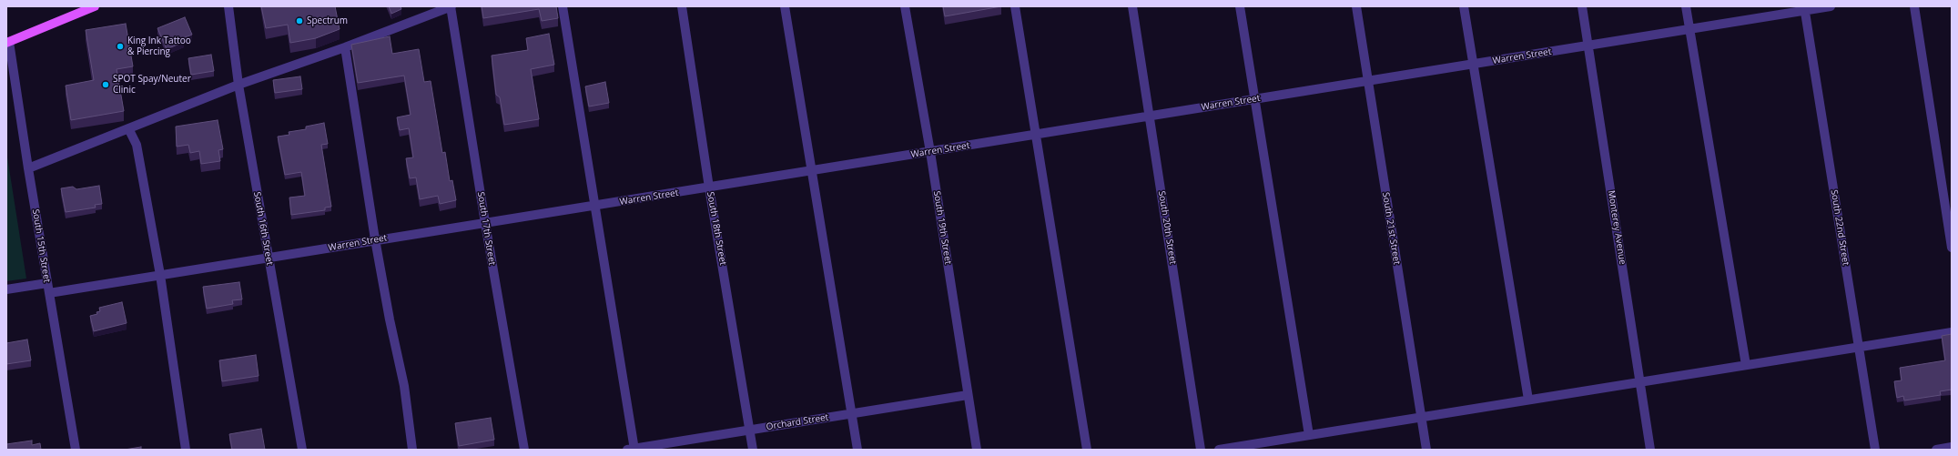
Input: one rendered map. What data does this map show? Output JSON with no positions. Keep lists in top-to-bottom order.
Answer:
{
  "streets": {
    "street": [
      "Warren Street",
      "South 19th Street",
      "South 20th Street",
      "Monterey Avenue",
      "South 22nd Street",
      "South 16th Street",
      "South 17th Street",
      "South 18th Street",
      "South 21st Street",
      "South 15th Street",
      "Orchard Street"
    ]
  },
  "crossings": [
    ["Warren Street", "South 19th Street"],
    ["Warren Street", "South 20th Street"],
    ["Warren Street", "Monterey Avenue"],
    ["Warren Street", "South 22nd Street"],
    ["Warren Street", "South 16th Street"],
    ["Warren Street", "South 17th Street"],
    ["Warren Street", "South 18th Street"],
    ["Warren Street", "South 21st Street"],
    ["Warren Street", "South 15th Street"],
    ["South 19th Street", "Orchard Street"],
    ["South 18th Street", "Orchard Street"]
  ],
  "places": ["Spectrum", "King Ink Tattoo & Piercing", "SPOT Spay/Neuter Clinic"]
}
